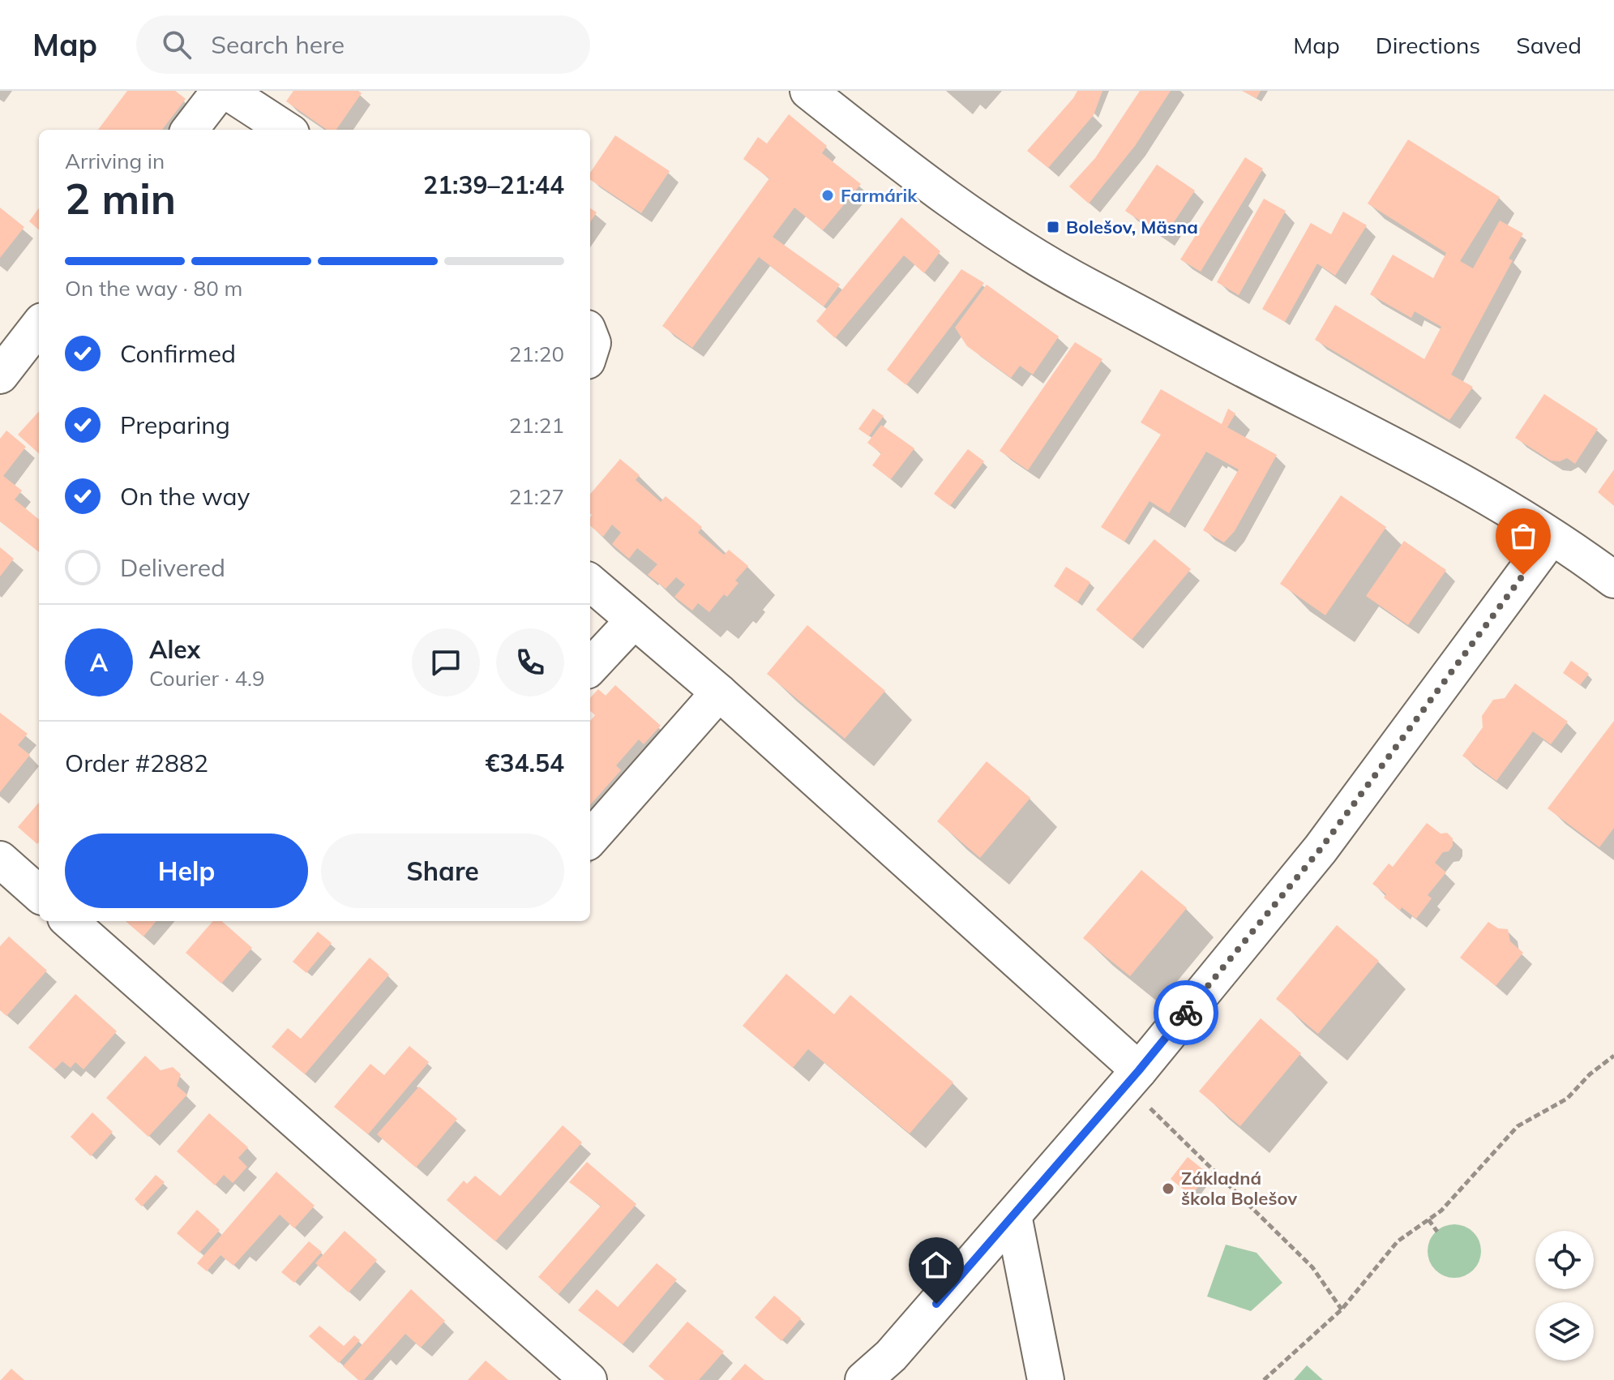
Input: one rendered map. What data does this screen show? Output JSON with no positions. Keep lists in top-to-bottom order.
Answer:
{
  "places": {
    "other": ["Farmárik", "Základná škola Bolešov"],
    "transit": ["Bolešov, Mäsna"]
  },
  "page": {
    "header": "Map",
    "search": "Search here",
    "nav": ["Map", "Directions", "Saved"],
    "heading": ["2 min", "Arriving in", "21:39–21:44"],
    "panel": [
      "Alex",
      "Courier · 4.9",
      "Order #2882",
      "€34.54"
    ],
    "bar": "On the way · 80 m",
    "list": [
      ["Confirmed", "21:20"],
      ["Preparing", "21:21"],
      ["On the way", "21:27"],
      "Delivered"
    ],
    "round": "A",
    "buttons": ["Help", "Share"]
  }
}
